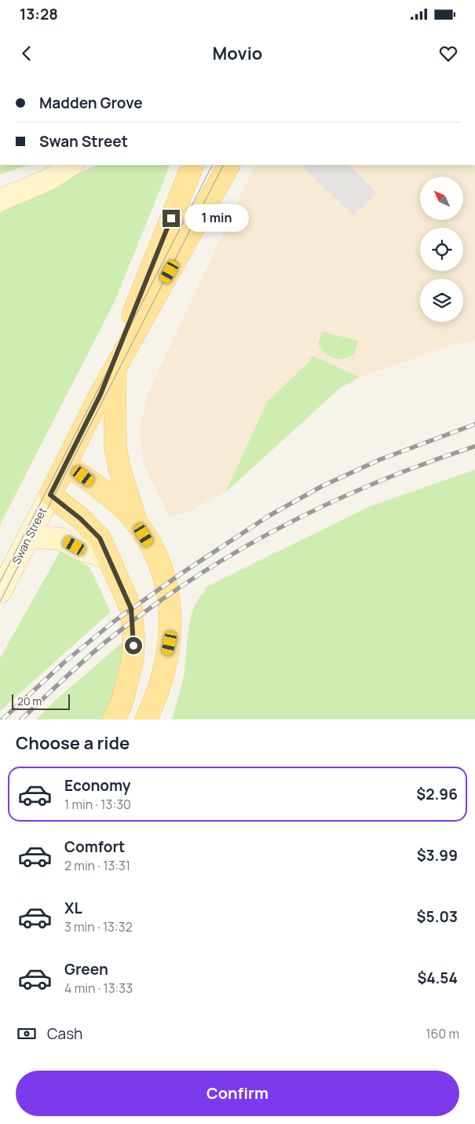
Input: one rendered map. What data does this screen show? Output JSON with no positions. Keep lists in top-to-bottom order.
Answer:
{
  "streets": {
    "main road": ["Swan Street"]
  },
  "scale_bar": "20 m",
  "north": "top left",
  "page": {
    "status": "13:28",
    "header": "Movio",
    "banner": ["Madden Grove", "Swan Street"],
    "bubble": "1 min",
    "scale": "20 m",
    "heading": "Choose a ride",
    "list": [
      {
        "name": "Economy",
        "note": "1 min · 13:30",
        "value": "$2.96"
      },
      {
        "name": "Comfort",
        "note": "2 min · 13:31",
        "value": "$3.99"
      },
      {
        "name": "XL",
        "note": "3 min · 13:32",
        "value": "$5.03"
      },
      {
        "name": "Green",
        "note": "4 min · 13:33",
        "value": "$4.54"
      }
    ],
    "pay": ["Cash", "160 m"],
    "buttons": "Confirm"
  }
}
